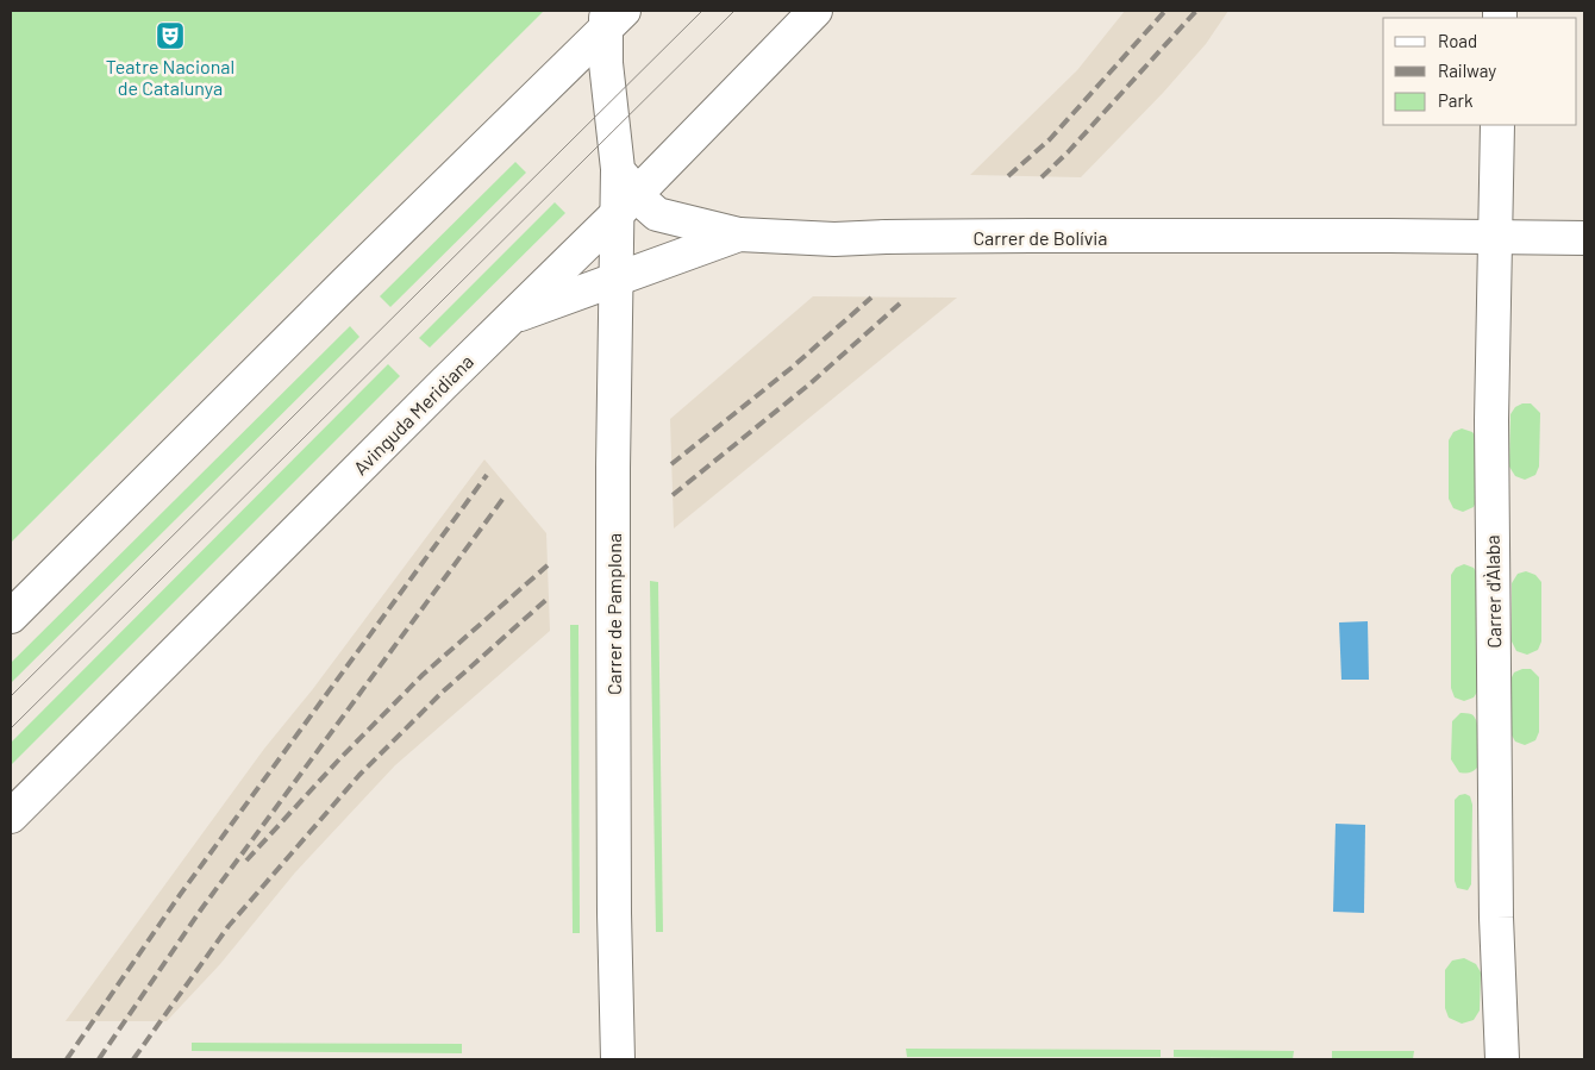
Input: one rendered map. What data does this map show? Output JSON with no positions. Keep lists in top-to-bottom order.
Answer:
{
  "streets": {
    "street": [
      "Carrer de Bolívia",
      "Avinguda Meridiana",
      "Carrer d'Àlaba",
      "Carrer de Pamplona"
    ]
  },
  "crossings": [
    ["Carrer de Bolívia", "Avinguda Meridiana"],
    ["Carrer de Bolívia", "Carrer d'Àlaba"],
    ["Carrer de Bolívia", "Carrer de Pamplona"],
    ["Avinguda Meridiana", "Carrer de Pamplona"]
  ],
  "places": {
    "theatre": ["Teatre Nacional de Catalunya"]
  },
  "legend": ["Road", "Railway", "Park"]
}
